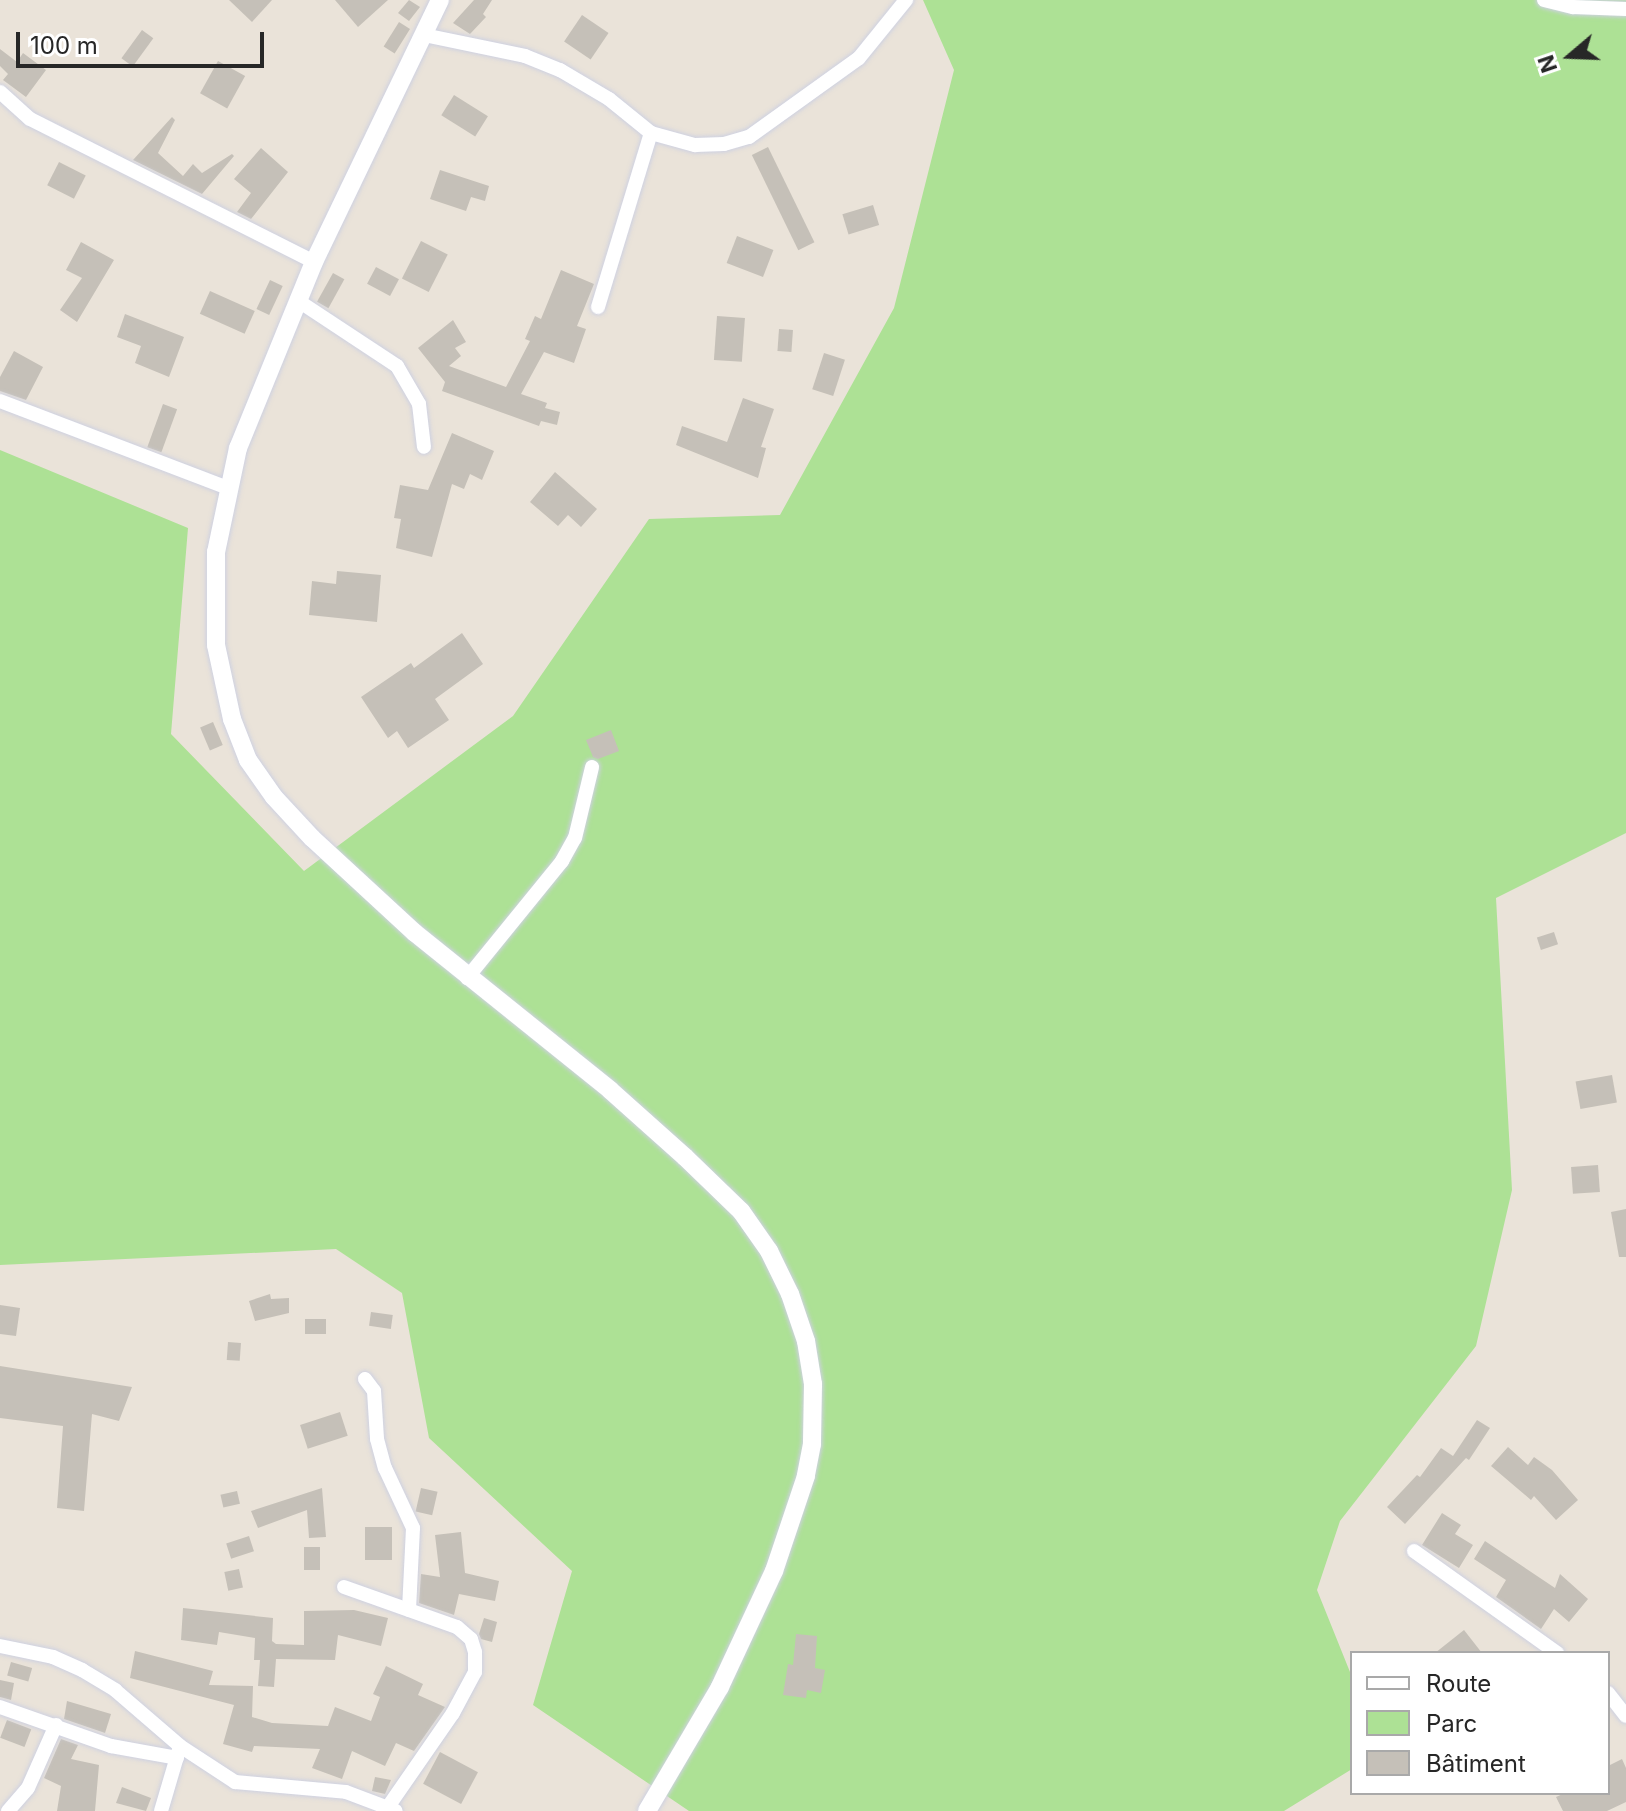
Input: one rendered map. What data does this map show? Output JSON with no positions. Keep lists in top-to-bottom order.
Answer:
{
  "legend": ["Route", "Parc", "Bâtiment"],
  "scale_bar": "100 m",
  "north": "left"
}
